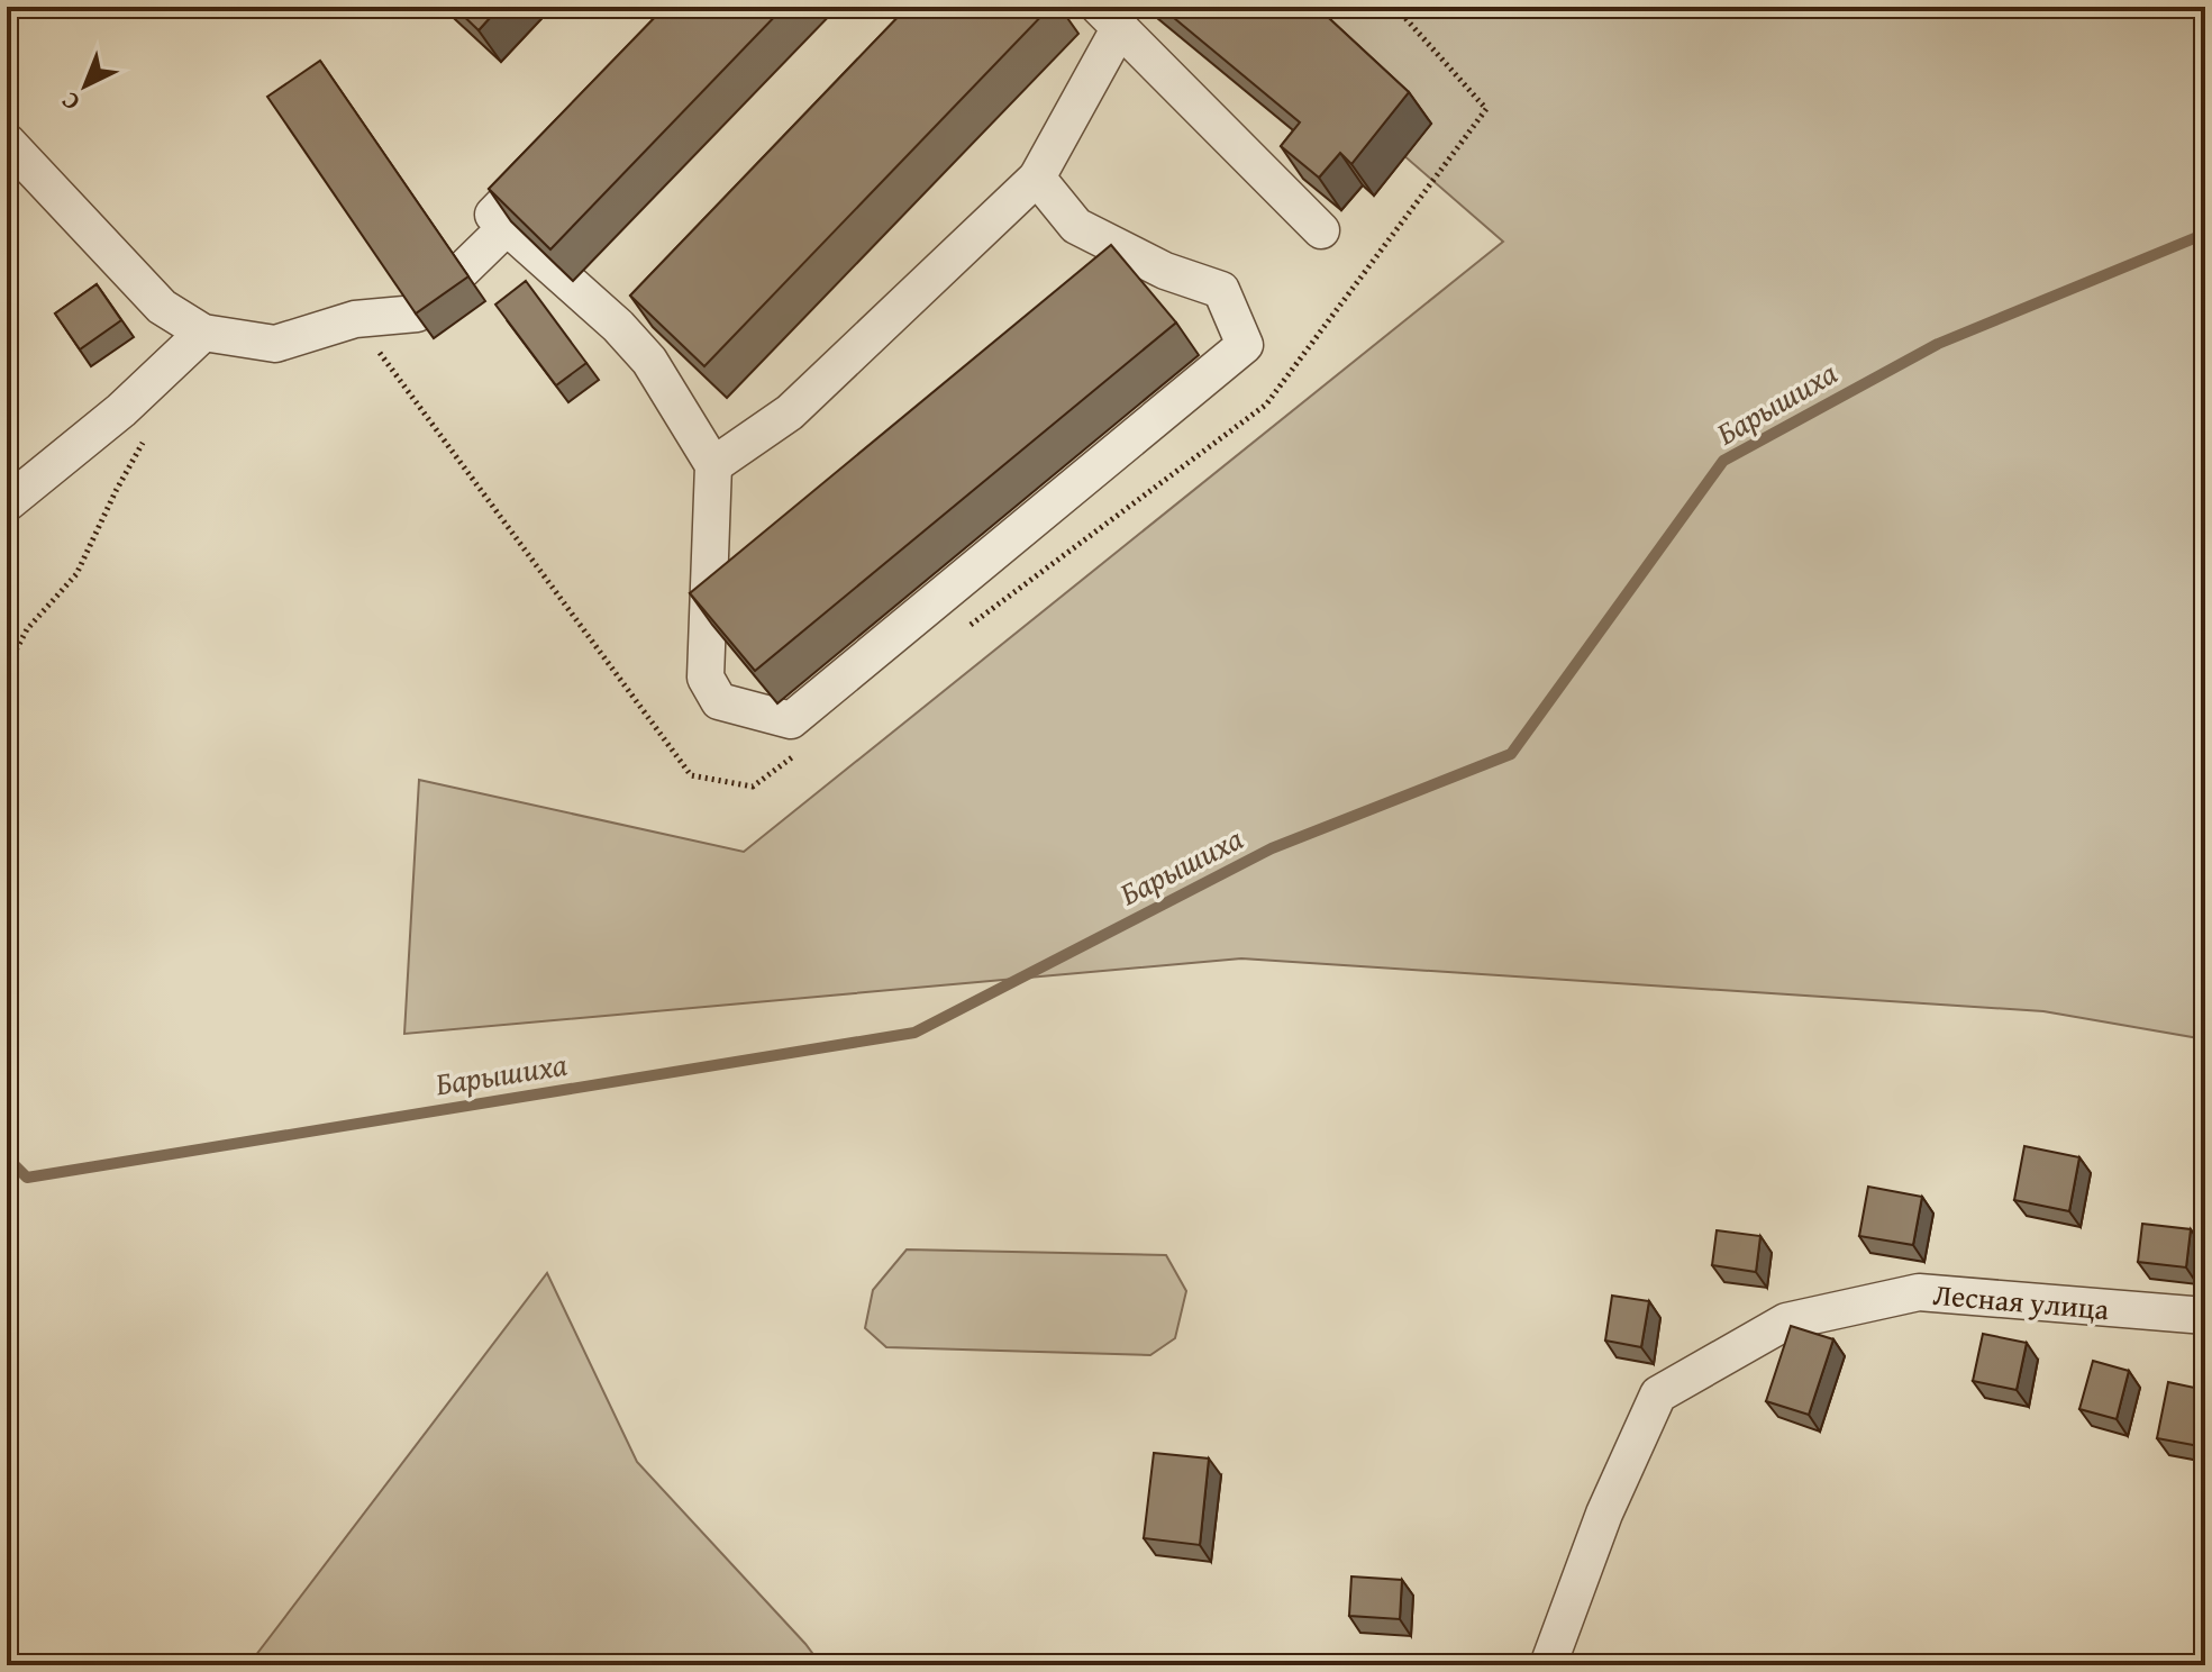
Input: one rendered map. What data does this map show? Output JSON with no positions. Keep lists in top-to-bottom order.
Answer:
{
  "streets": {
    "street": ["Лесная улица"]
  },
  "water": ["Барышиха"],
  "north": "bottom left"
}
